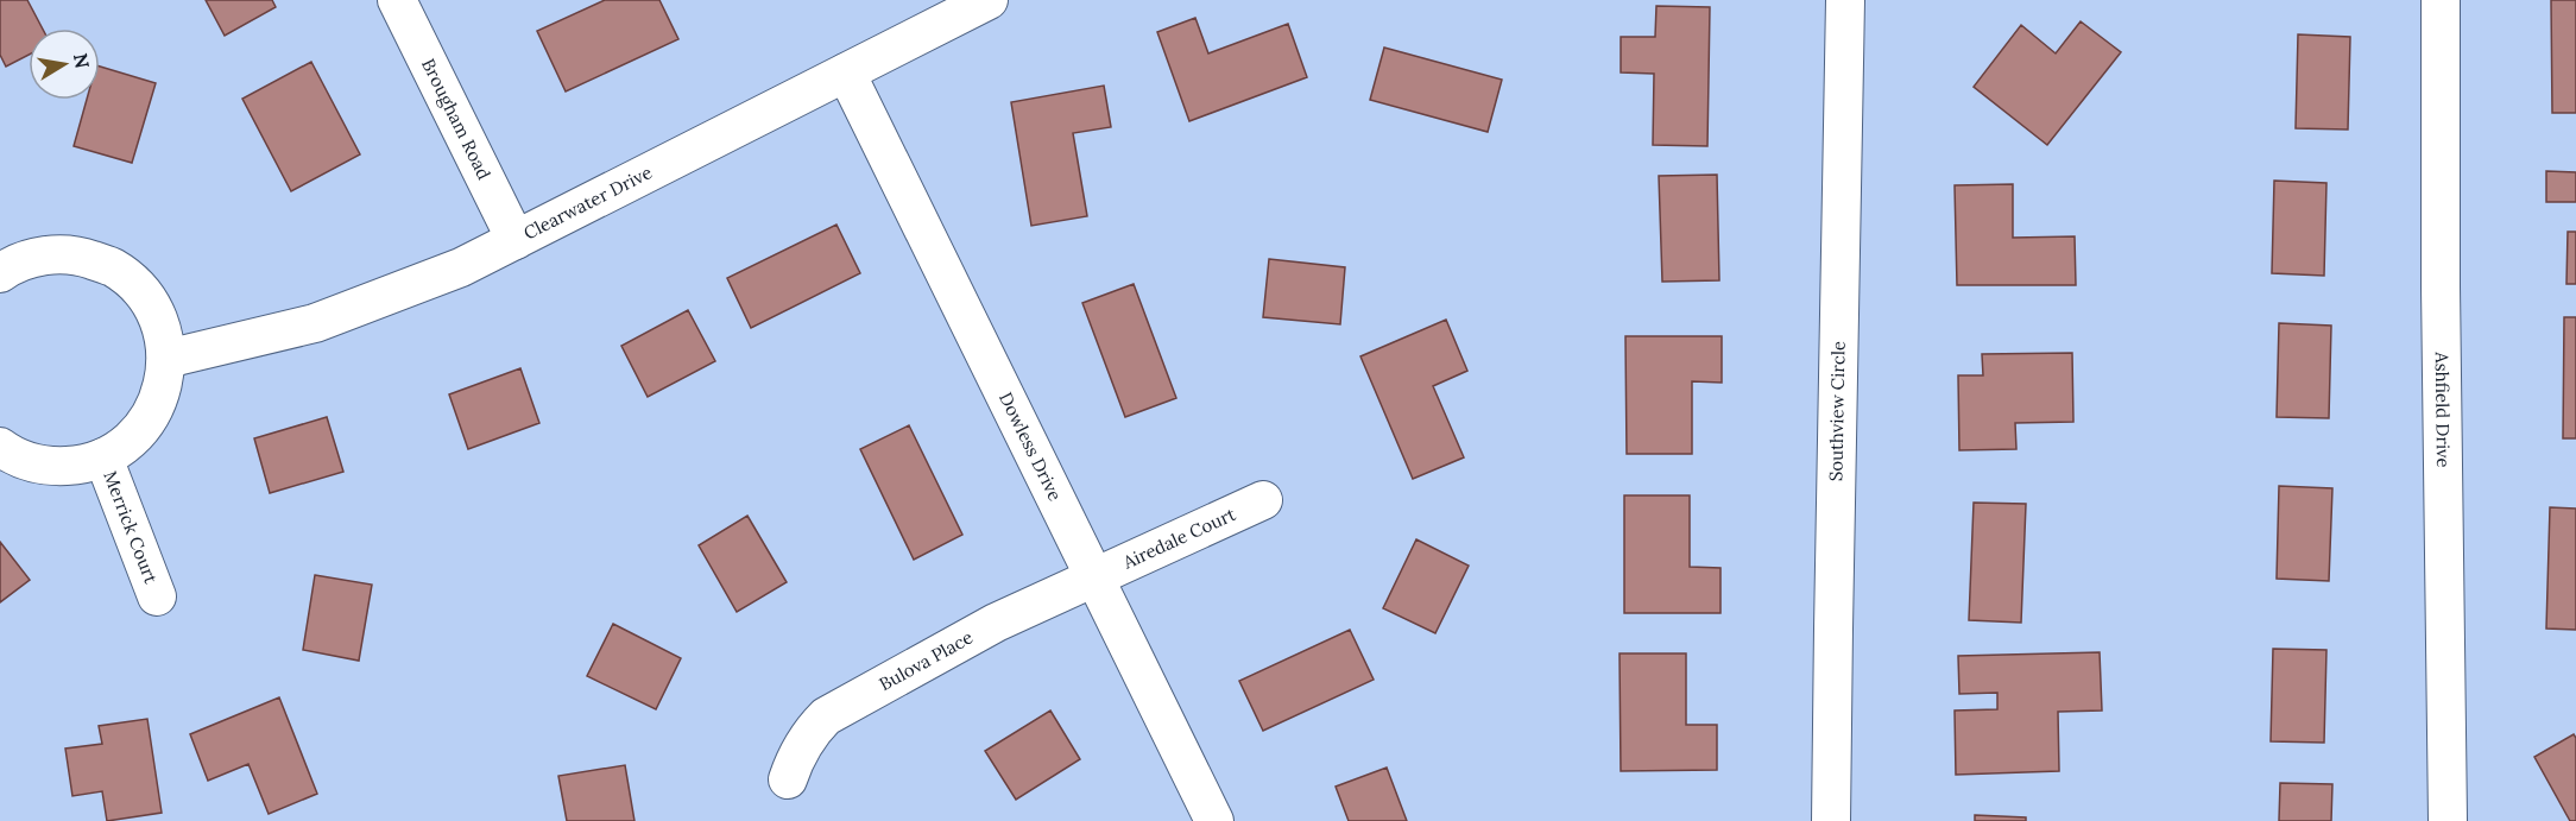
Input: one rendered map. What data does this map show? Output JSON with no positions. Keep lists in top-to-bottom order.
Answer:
{
  "streets": {
    "street": [
      "Brougham Road",
      "Clearwater Drive",
      "Southview Circle",
      "Ashfield Drive",
      "Dowless Drive",
      "Merrick Court",
      "Airedale Court",
      "Bulova Place"
    ]
  },
  "crossings": [
    ["Brougham Road", "Clearwater Drive"],
    ["Clearwater Drive", "Dowless Drive"],
    ["Dowless Drive", "Airedale Court"],
    ["Dowless Drive", "Bulova Place"],
    ["Airedale Court", "Bulova Place"]
  ],
  "north": "right"
}
